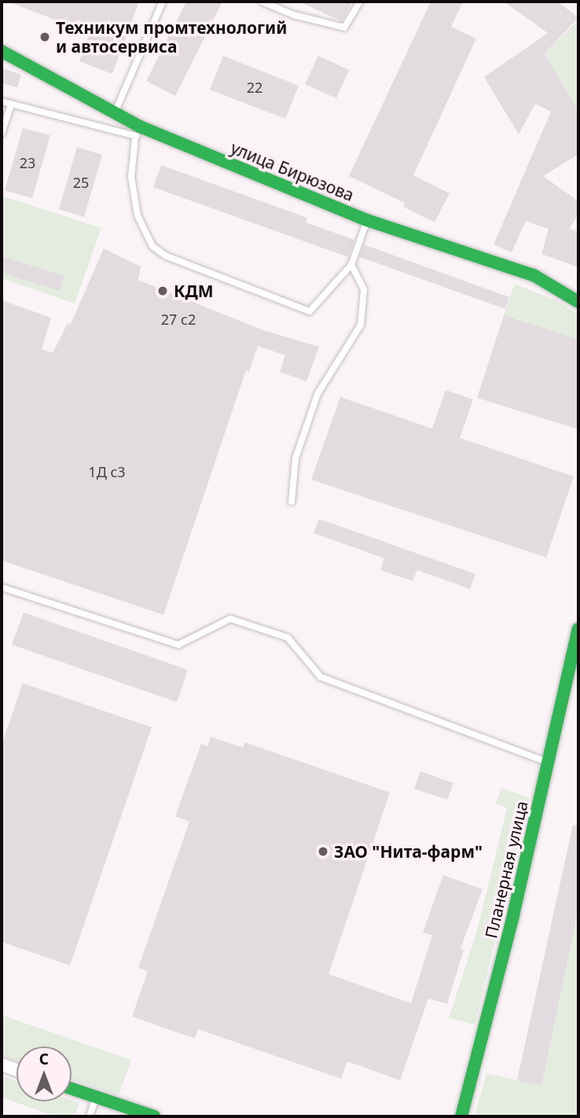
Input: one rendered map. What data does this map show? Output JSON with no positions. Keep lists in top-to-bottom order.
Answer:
{
  "streets": {
    "main road": ["улица Бирюзова", "Планерная улица"]
  },
  "places": ["Техникум промтехнологий и автосервиса", "КДМ", "ЗАО \"Нита-фарм\""],
  "house_numbers": [
    "22",
    "23",
    "25",
    "27 с2",
    "1Д с3"
  ],
  "north": "top"
}
